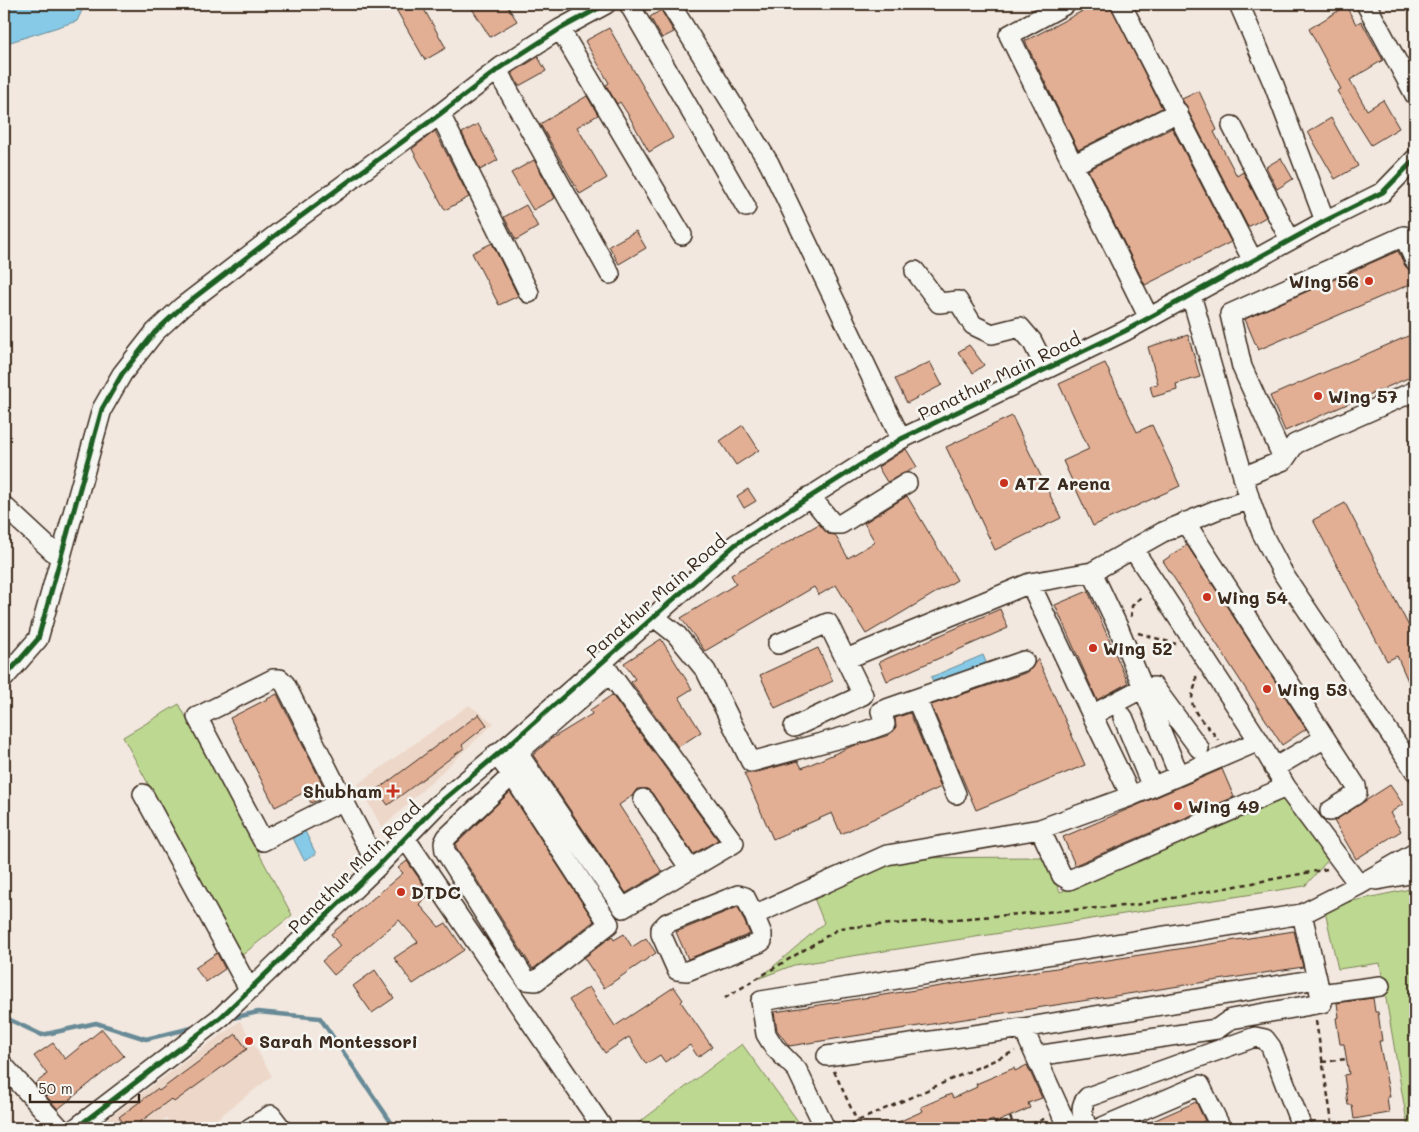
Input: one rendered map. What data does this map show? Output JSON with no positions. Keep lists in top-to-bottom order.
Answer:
{
  "streets": {
    "street": ["Panathur Main Road"]
  },
  "places": {
    "other": [
      "Wing 56",
      "Wing 57",
      "ATZ Arena",
      "Wing 54",
      "Wing 52",
      "Wing 53",
      "Wing 49",
      "DTDC",
      "Sarah Montessori"
    ],
    "health": ["Shubham"]
  },
  "scale_bar": "50 m"
}
